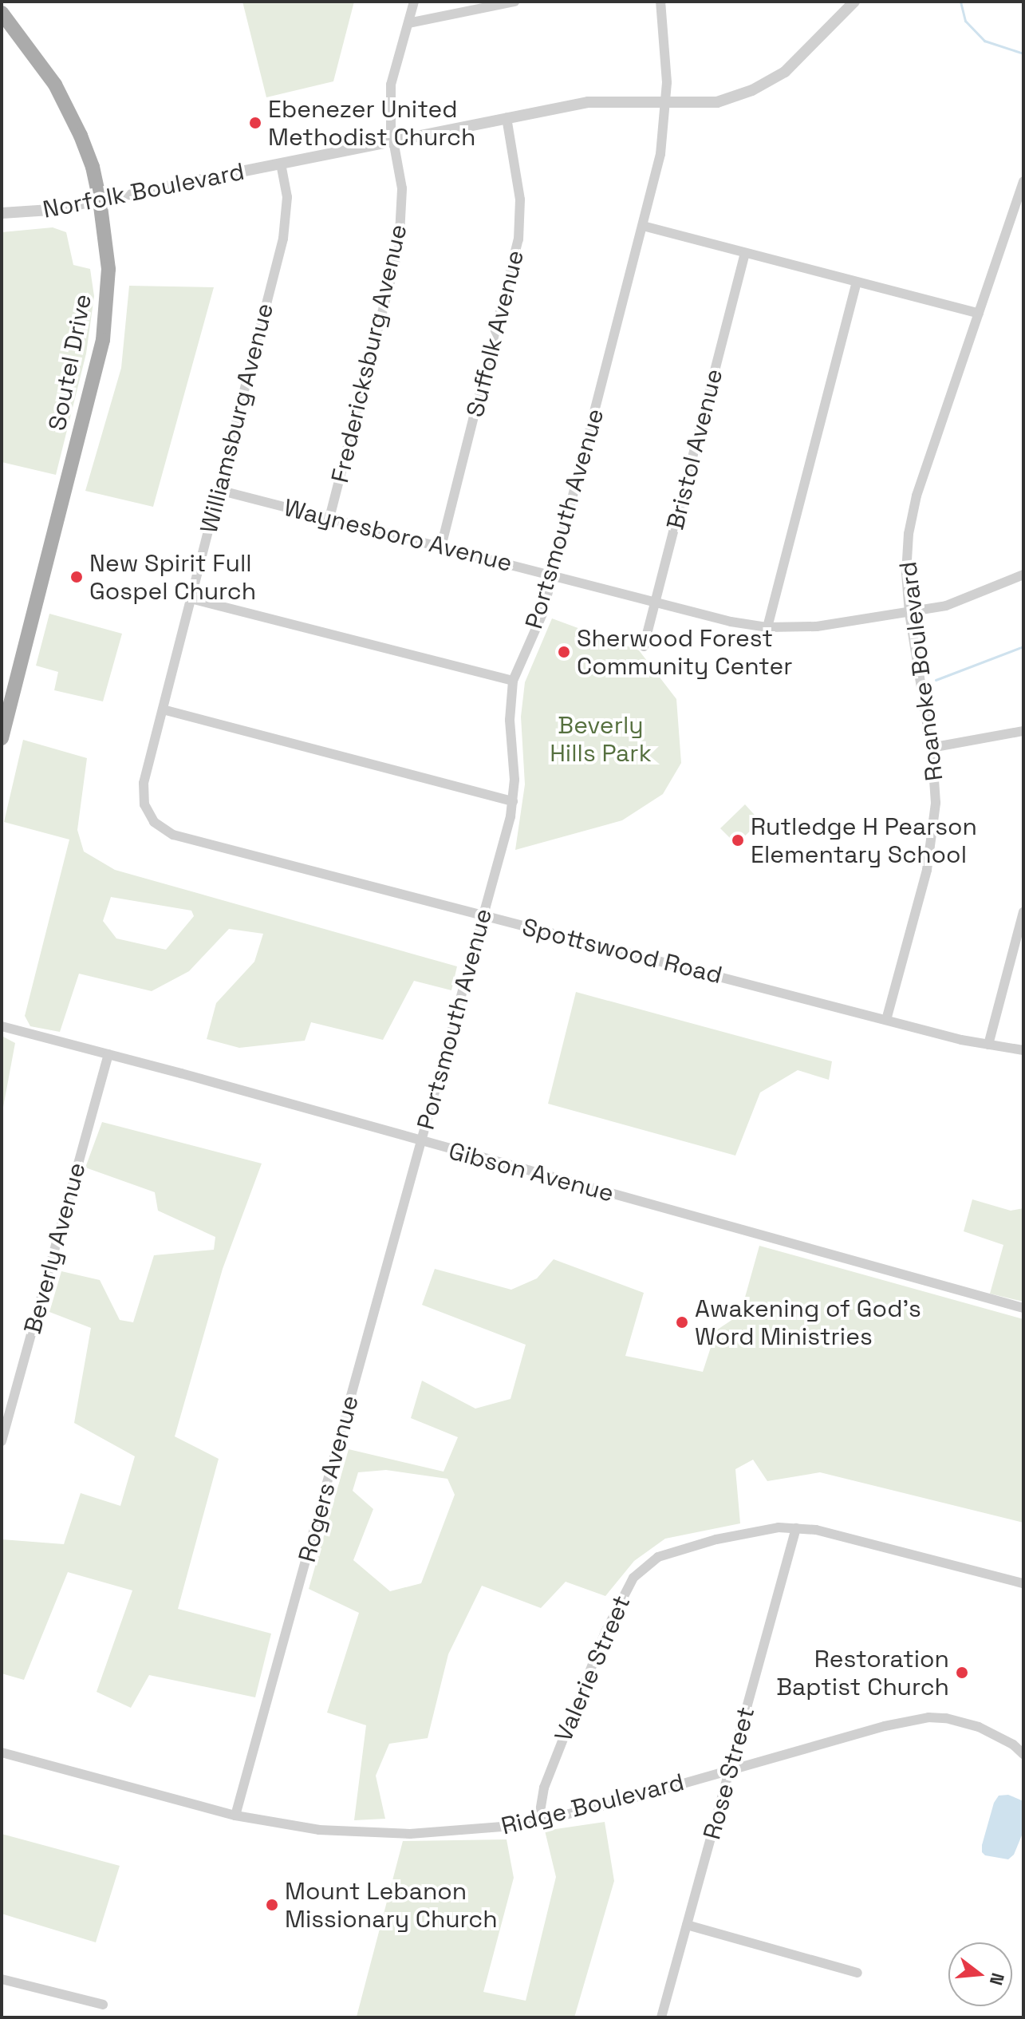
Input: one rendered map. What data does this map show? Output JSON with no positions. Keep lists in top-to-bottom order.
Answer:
{
  "streets": {
    "main road": ["Soutel Drive"],
    "street": [
      "Norfolk Boulevard",
      "Suffolk Avenue",
      "Fredericksburg Avenue",
      "Williamsburg Avenue",
      "Bristol Avenue",
      "Portsmouth Avenue",
      "Waynesboro Avenue",
      "Roanoke Boulevard",
      "Spottswood Road",
      "Gibson Avenue",
      "Beverly Avenue",
      "Rogers Avenue",
      "Valerie Street",
      "Rose Street",
      "Ridge Boulevard"
    ]
  },
  "crossings": [
    ["Norfolk Boulevard", "Suffolk Avenue"],
    ["Norfolk Boulevard", "Fredericksburg Avenue"],
    ["Norfolk Boulevard", "Soutel Drive"],
    ["Norfolk Boulevard", "Williamsburg Avenue"],
    ["Norfolk Boulevard", "Portsmouth Avenue"],
    ["Suffolk Avenue", "Waynesboro Avenue"],
    ["Fredericksburg Avenue", "Waynesboro Avenue"],
    ["Williamsburg Avenue", "Waynesboro Avenue"],
    ["Williamsburg Avenue", "Spottswood Road"],
    ["Bristol Avenue", "Waynesboro Avenue"],
    ["Portsmouth Avenue", "Waynesboro Avenue"],
    ["Portsmouth Avenue", "Spottswood Road"],
    ["Portsmouth Avenue", "Gibson Avenue"],
    ["Portsmouth Avenue", "Rogers Avenue"],
    ["Waynesboro Avenue", "Roanoke Boulevard"],
    ["Roanoke Boulevard", "Spottswood Road"],
    ["Gibson Avenue", "Beverly Avenue"],
    ["Gibson Avenue", "Rogers Avenue"],
    ["Rogers Avenue", "Ridge Boulevard"],
    ["Valerie Street", "Rose Street"],
    ["Valerie Street", "Ridge Boulevard"],
    ["Rose Street", "Ridge Boulevard"]
  ],
  "parks": ["Beverly Hills Park"],
  "places": [
    "Ebenezer United Methodist Church",
    "New Spirit Full Gospel Church",
    "Sherwood Forest Community Center",
    "Rutledge H Pearson Elementary School",
    "Awakening of God's Word Ministries",
    "Restoration Baptist Church",
    "Mount Lebanon Missionary Church"
  ],
  "north": "right"
}
